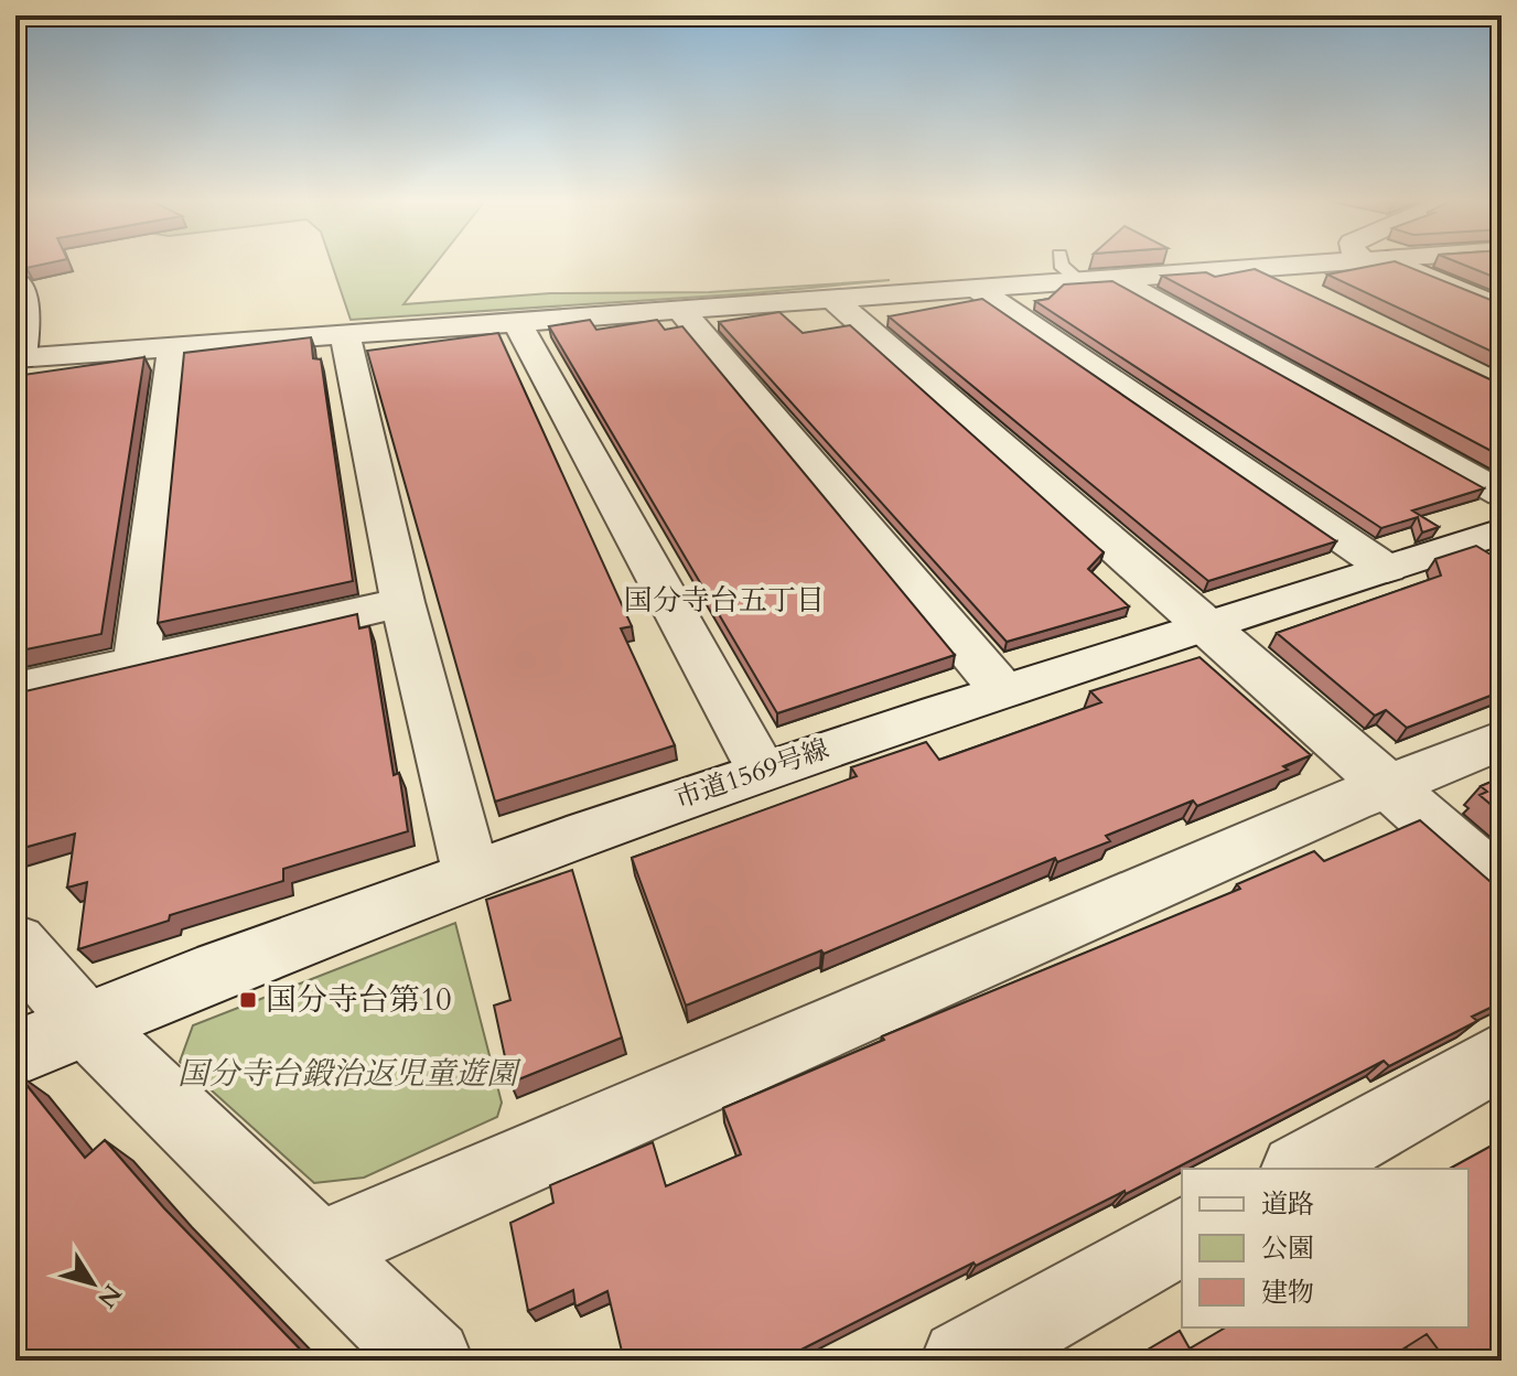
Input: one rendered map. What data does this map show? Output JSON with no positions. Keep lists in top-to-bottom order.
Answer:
{
  "streets": {
    "street": ["市道1569号線"]
  },
  "districts": ["国分寺台五丁目"],
  "parks": ["国分寺台鍛治返児童遊園"],
  "places": {
    "transit": ["国分寺台第10"]
  },
  "legend": ["道路", "公園", "建物"],
  "north": "bottom right"
}
